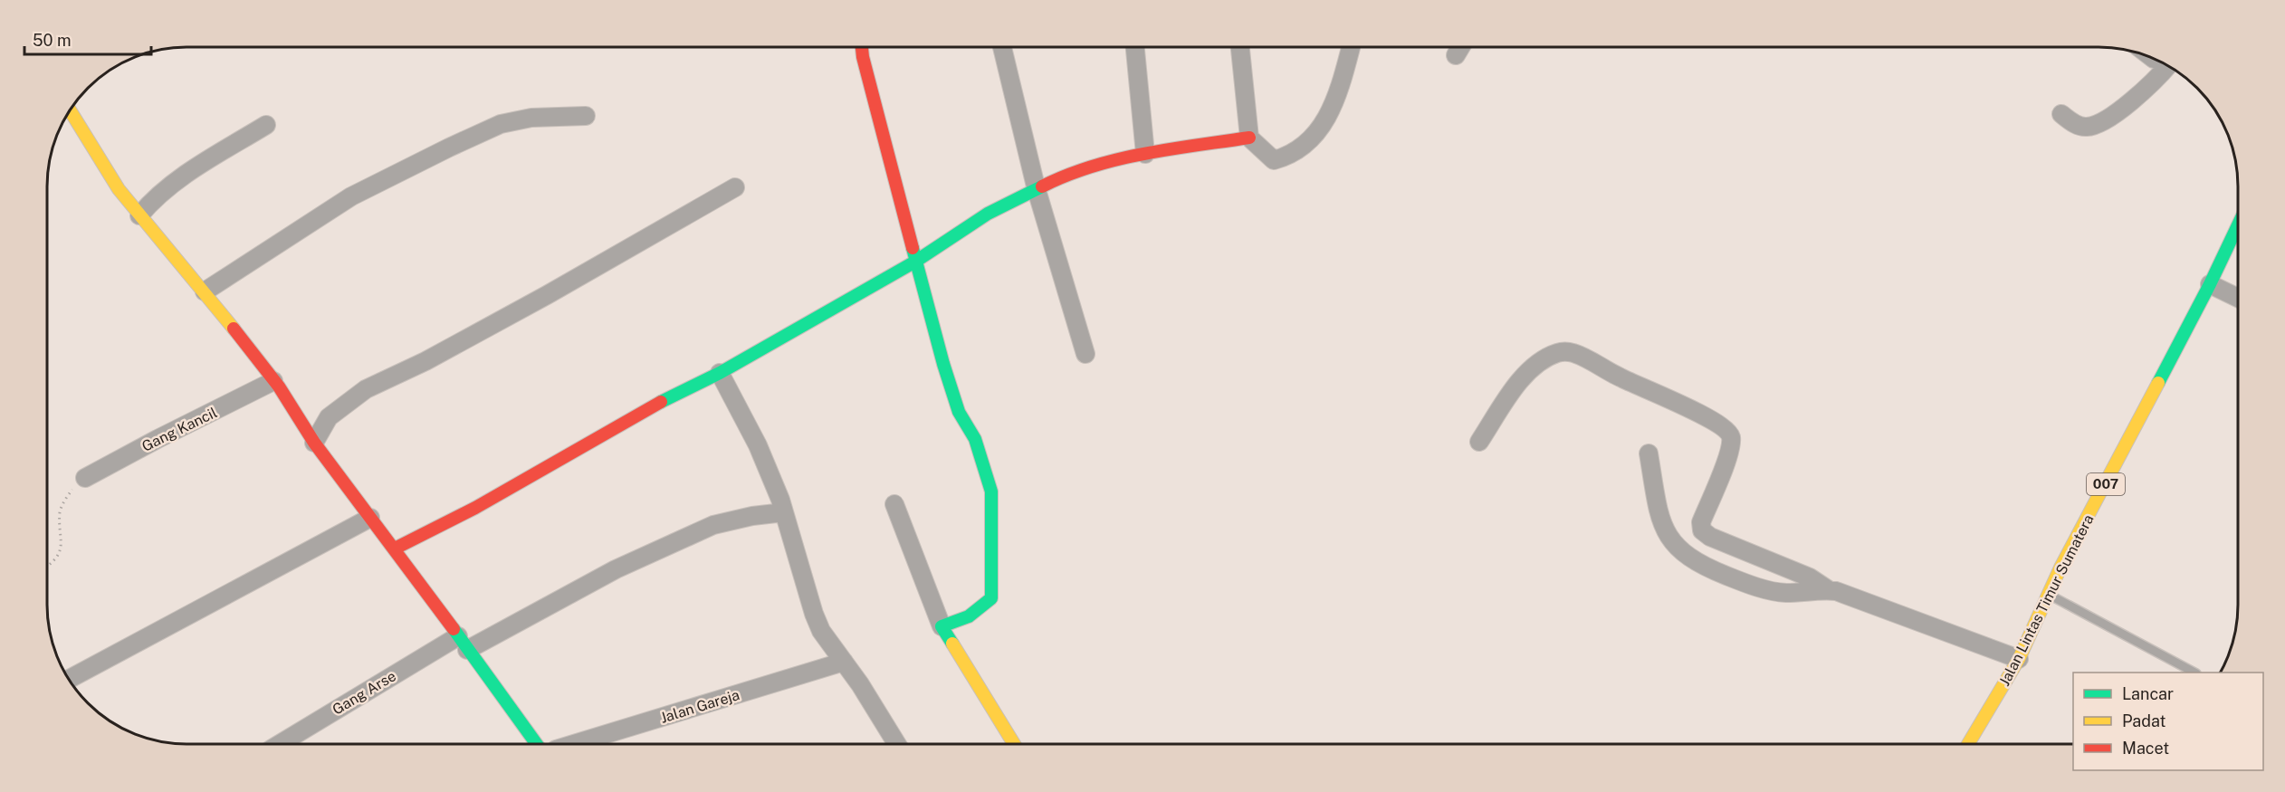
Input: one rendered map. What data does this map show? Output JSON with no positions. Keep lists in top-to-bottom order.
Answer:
{
  "streets": {
    "main road": ["007", "Jalan Lintas Timur Sumatera"],
    "street": ["Gang Kancil", "Gang Arse", "Jalan Gareja"]
  },
  "legend": ["Lancar", "Padat", "Macet"],
  "scale_bar": "50 m"
}
